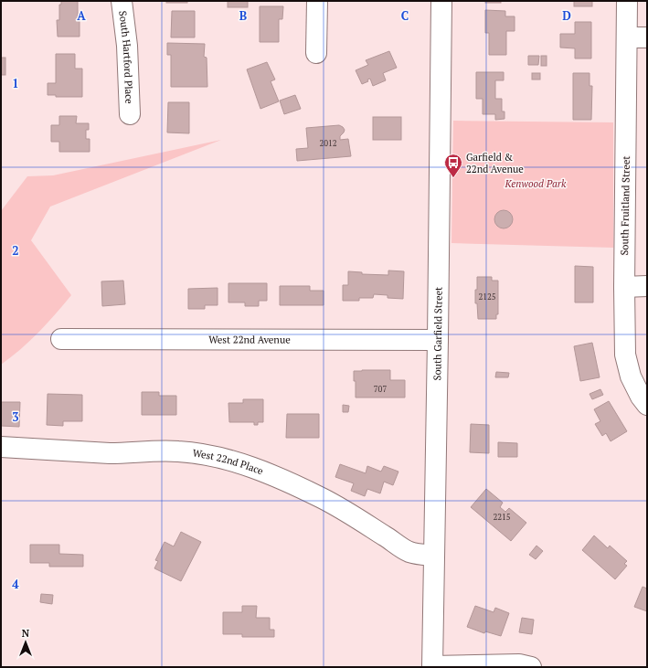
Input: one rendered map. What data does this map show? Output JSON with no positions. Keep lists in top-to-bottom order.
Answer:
{
  "streets": {
    "street": [
      "South Hartford Place",
      "South Fruitland Street",
      "South Garfield Street",
      "West 22nd Avenue",
      "West 22nd Place"
    ]
  },
  "crossings": [
    ["South Garfield Street", "West 22nd Avenue"],
    ["South Garfield Street", "West 22nd Place"]
  ],
  "parks": ["Kenwood Park"],
  "places": {
    "bus stop": ["Garfield & 22nd Avenue"]
  },
  "house_numbers": [
    "2012",
    "2125",
    "707",
    "2215"
  ],
  "north": "top",
  "grid": {
    "columns": [
      "A",
      "B",
      "C",
      "D"
    ],
    "rows": [
      "1",
      "2",
      "3",
      "4"
    ]
  }
}
